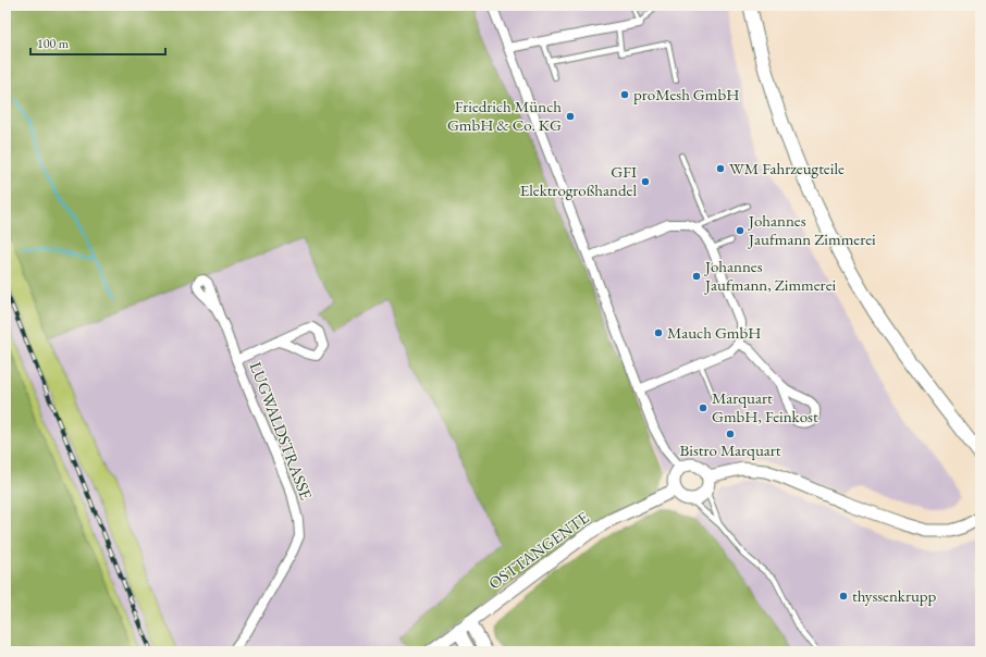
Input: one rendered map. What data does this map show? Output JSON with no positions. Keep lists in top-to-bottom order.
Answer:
{
  "streets": {
    "main road": ["OSTTANGENTE"],
    "street": ["LUGWALDSTRASSE"]
  },
  "places": [
    "proMesh GmbH",
    "Friedrich Münch GmbH & Co. KG",
    "WM Fahrzeugteile",
    "GFI Elektrogroßhandel",
    "Johannes Jaufmann Zimmerei",
    "Johannes Jaufmann, Zimmerei",
    "Mauch GmbH",
    "Marquart GmbH, Feinkost",
    "Bistro Marquart",
    "thyssenkrupp"
  ],
  "scale_bar": "100 m"
}
